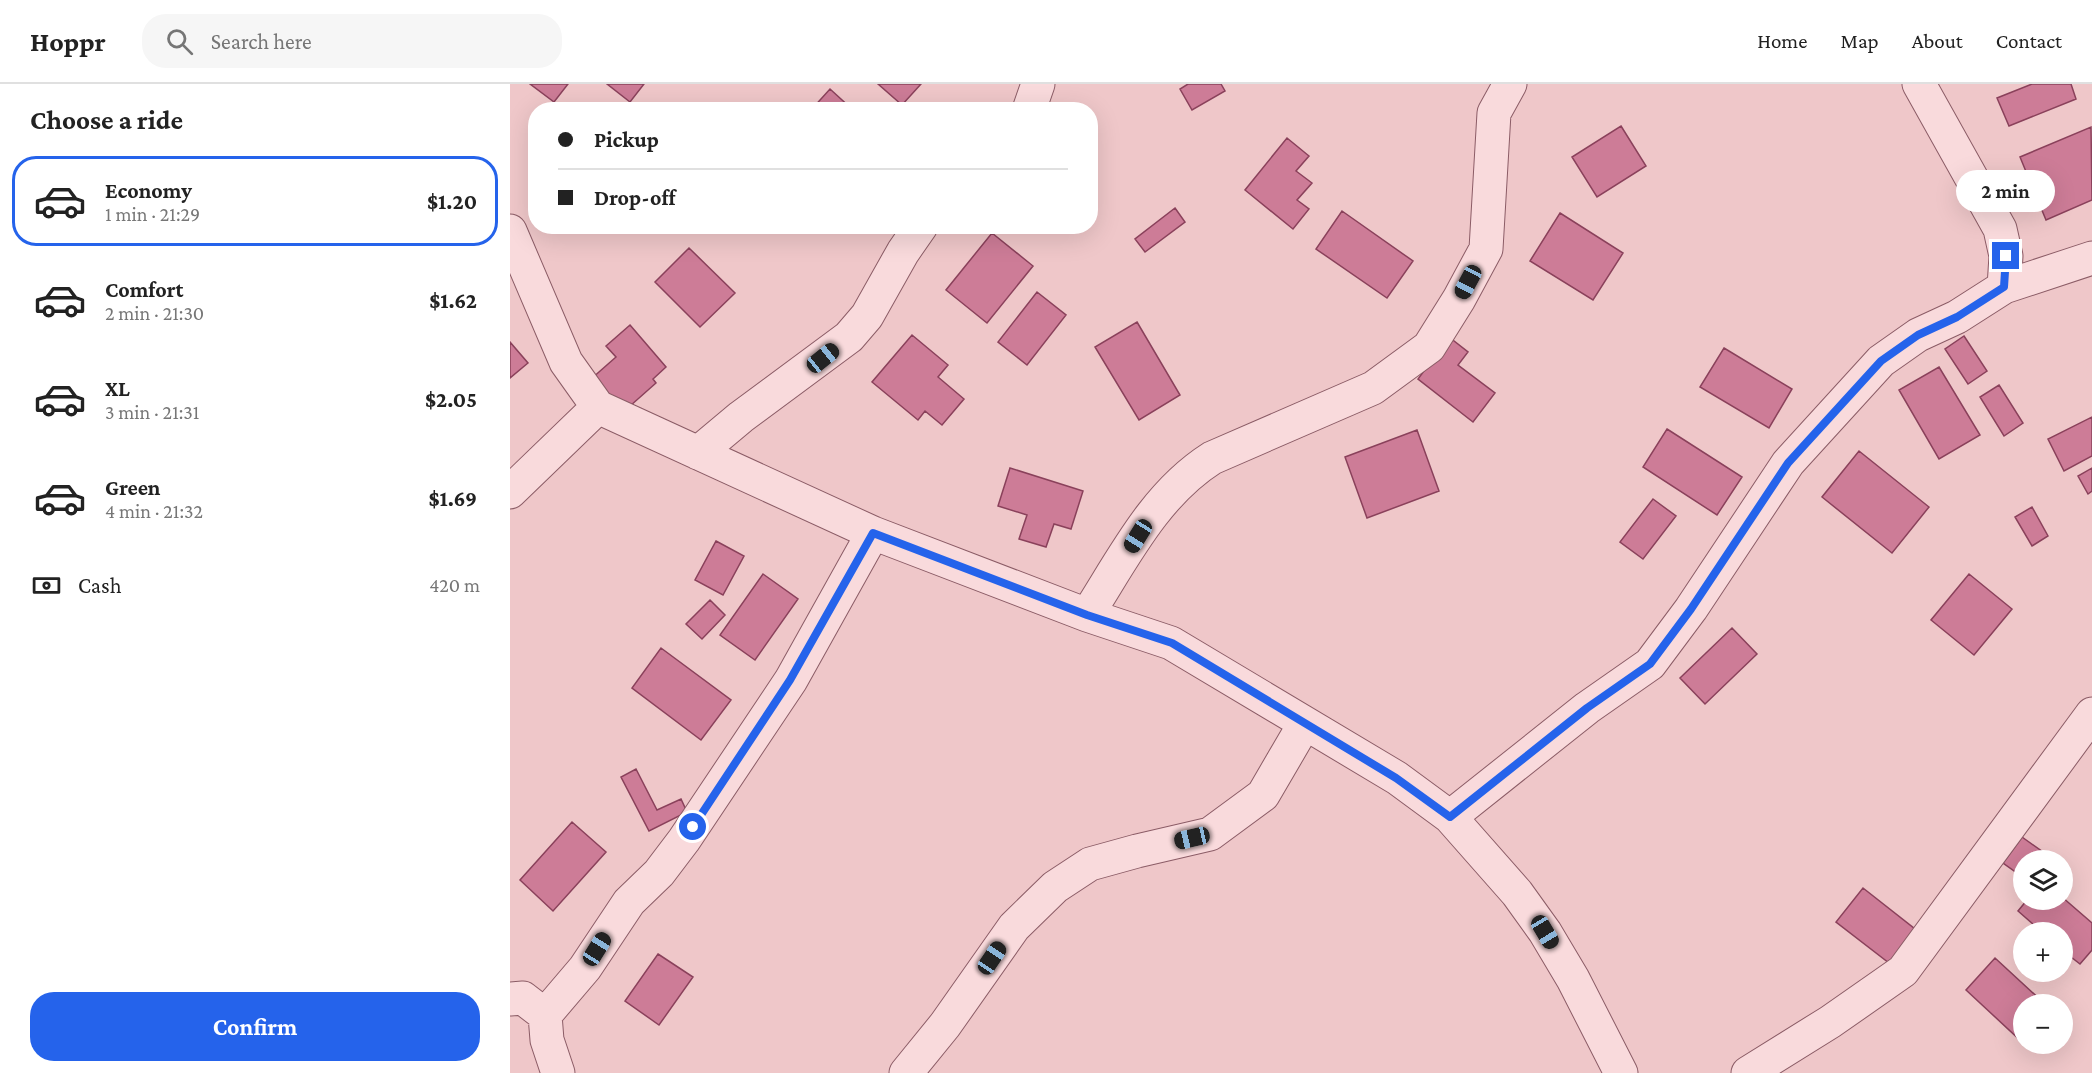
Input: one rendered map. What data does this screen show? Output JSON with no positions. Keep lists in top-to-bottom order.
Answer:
{
  "page": {
    "header": "Hoppr",
    "search": "Search here",
    "nav": [
      "Home",
      "Map",
      "About",
      "Contact"
    ],
    "heading": "Choose a ride",
    "banner": ["Pickup", "Drop-off"],
    "list": [
      {
        "name": "Economy",
        "note": "1 min · 21:29",
        "value": "$1.20"
      },
      {
        "name": "Comfort",
        "note": "2 min · 21:30",
        "value": "$1.62"
      },
      {
        "name": "XL",
        "note": "3 min · 21:31",
        "value": "$2.05"
      },
      {
        "name": "Green",
        "note": "4 min · 21:32",
        "value": "$1.69"
      }
    ],
    "bubble": "2 min",
    "pay": ["Cash", "420 m"],
    "map_buttons": ["+", "−"],
    "buttons": "Confirm"
  }
}
